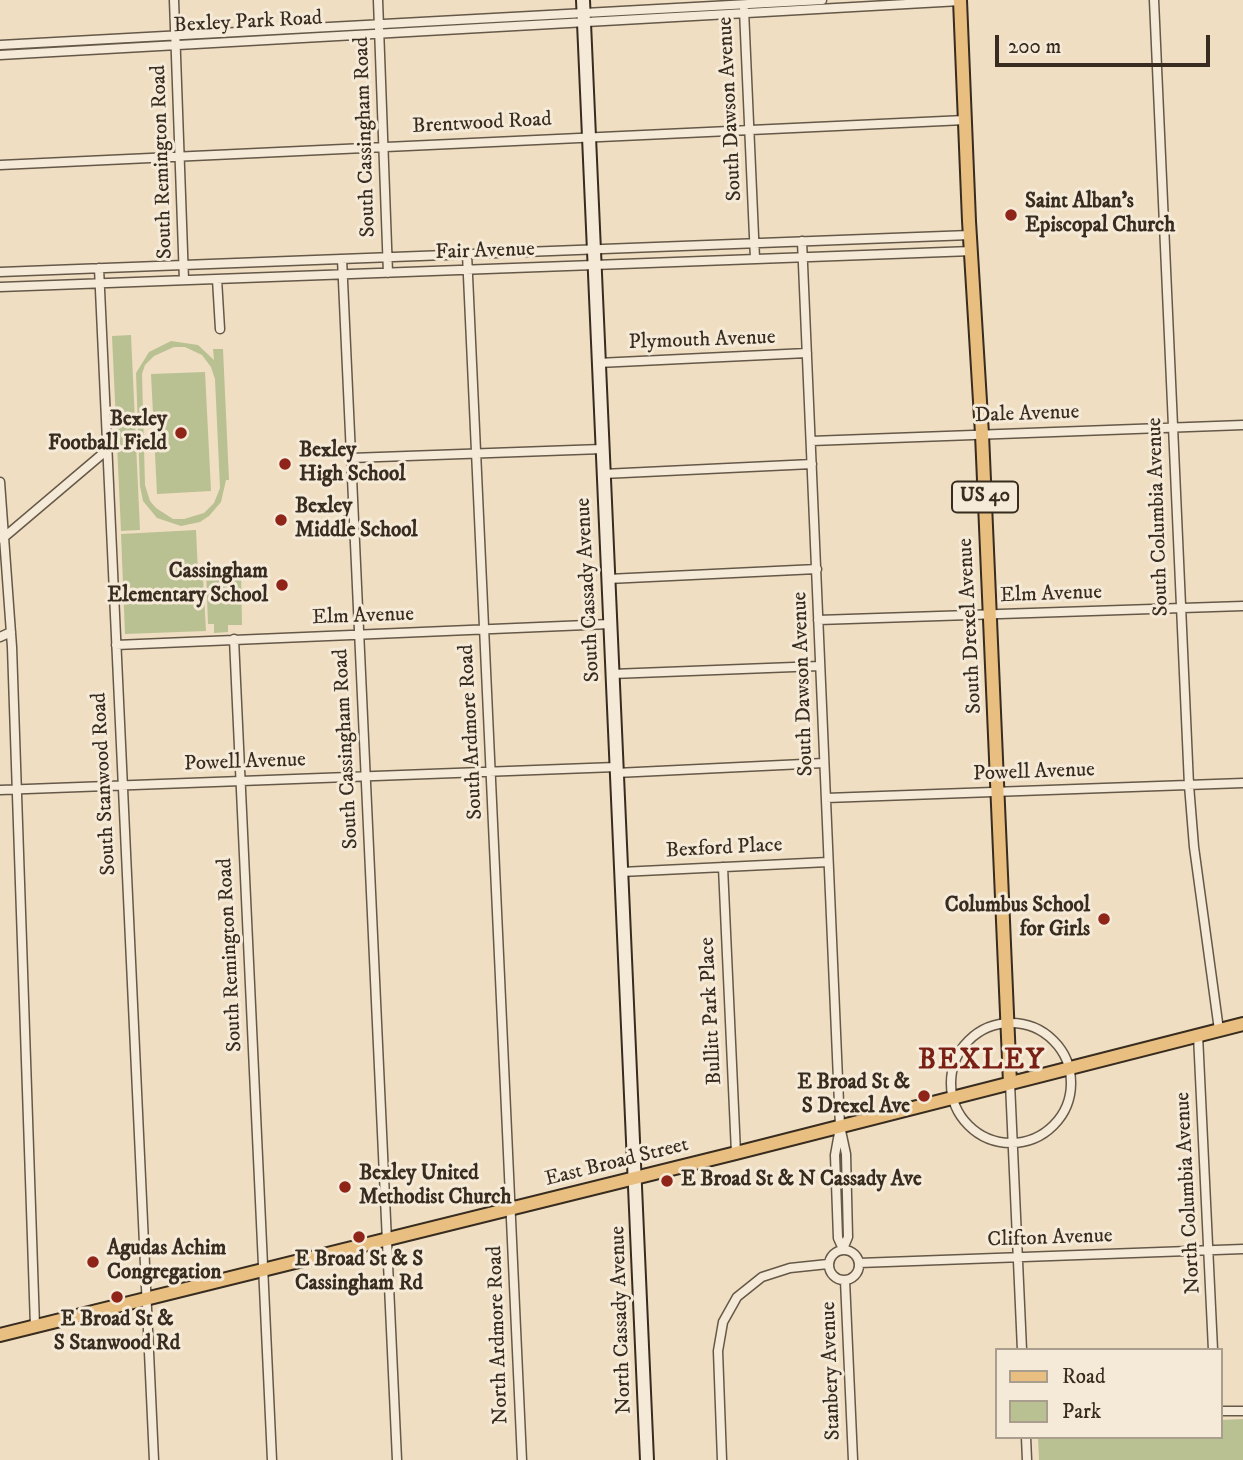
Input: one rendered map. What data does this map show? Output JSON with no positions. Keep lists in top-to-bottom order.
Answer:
{
  "streets": {
    "main road": ["US 40", "South Drexel Avenue", "East Broad Street"],
    "street": [
      "Bexley Park Road",
      "South Dawson Avenue",
      "Brentwood Road",
      "South Cassingham Road",
      "South Remington Road",
      "Fair Avenue",
      "Plymouth Avenue",
      "Dale Avenue",
      "South Columbia Avenue",
      "South Cassady Avenue",
      "Elm Avenue",
      "South Ardmore Road",
      "Powell Avenue",
      "South Stanwood Road",
      "Bexford Place",
      "Bullitt Park Place",
      "North Columbia Avenue",
      "Clifton Avenue",
      "North Cassady Avenue",
      "North Ardmore Road",
      "Stanbery Avenue"
    ]
  },
  "crossings": [
    ["Bexley Park Road", "South Dawson Avenue"],
    ["Bexley Park Road", "South Cassingham Road"],
    ["Bexley Park Road", "South Remington Road"],
    ["Bexley Park Road", "South Cassady Avenue"],
    ["Bexley Park Road", "South Drexel Avenue"],
    ["South Dawson Avenue", "Brentwood Road"],
    ["South Dawson Avenue", "Fair Avenue"],
    ["South Dawson Avenue", "Plymouth Avenue"],
    ["South Dawson Avenue", "Dale Avenue"],
    ["South Dawson Avenue", "Elm Avenue"],
    ["South Dawson Avenue", "Powell Avenue"],
    ["South Dawson Avenue", "Bexford Place"],
    ["South Dawson Avenue", "East Broad Street"],
    ["Brentwood Road", "South Cassingham Road"],
    ["Brentwood Road", "South Remington Road"],
    ["Brentwood Road", "South Cassady Avenue"],
    ["Brentwood Road", "South Drexel Avenue"],
    ["South Cassingham Road", "Fair Avenue"],
    ["South Cassingham Road", "Elm Avenue"],
    ["South Cassingham Road", "Powell Avenue"],
    ["South Cassingham Road", "East Broad Street"],
    ["South Remington Road", "Fair Avenue"],
    ["South Remington Road", "Elm Avenue"],
    ["South Remington Road", "Powell Avenue"],
    ["South Remington Road", "East Broad Street"],
    ["Fair Avenue", "South Cassady Avenue"],
    ["Fair Avenue", "South Drexel Avenue"],
    ["Fair Avenue", "South Ardmore Road"],
    ["Fair Avenue", "South Stanwood Road"],
    ["Plymouth Avenue", "South Cassady Avenue"],
    ["Dale Avenue", "South Columbia Avenue"],
    ["Dale Avenue", "South Drexel Avenue"],
    ["South Columbia Avenue", "Elm Avenue"],
    ["South Columbia Avenue", "Powell Avenue"],
    ["South Columbia Avenue", "East Broad Street"],
    ["South Cassady Avenue", "Elm Avenue"],
    ["South Cassady Avenue", "Powell Avenue"],
    ["South Cassady Avenue", "Bexford Place"],
    ["South Cassady Avenue", "East Broad Street"],
    ["South Cassady Avenue", "North Cassady Avenue"],
    ["Elm Avenue", "South Drexel Avenue"],
    ["Elm Avenue", "South Ardmore Road"],
    ["Elm Avenue", "South Stanwood Road"],
    ["South Drexel Avenue", "Powell Avenue"],
    ["South Drexel Avenue", "East Broad Street"],
    ["South Ardmore Road", "Powell Avenue"],
    ["South Ardmore Road", "East Broad Street"],
    ["South Ardmore Road", "North Ardmore Road"],
    ["Powell Avenue", "South Stanwood Road"],
    ["South Stanwood Road", "East Broad Street"],
    ["Bexford Place", "Bullitt Park Place"],
    ["Bullitt Park Place", "East Broad Street"],
    ["East Broad Street", "North Columbia Avenue"],
    ["East Broad Street", "North Cassady Avenue"],
    ["East Broad Street", "North Ardmore Road"],
    ["North Columbia Avenue", "Clifton Avenue"],
    ["Clifton Avenue", "Stanbery Avenue"]
  ],
  "districts": ["BEXLEY"],
  "places": [
    "Saint Alban's Episcopal Church",
    "Bexley Football Field",
    "Bexley High School",
    "Bexley Middle School",
    "Cassingham Elementary School",
    "Columbus School for Girls",
    "E Broad St & S Drexel Ave",
    "E Broad St & N Cassady Ave",
    "Bexley United Methodist Church",
    "E Broad St & S Cassingham Rd",
    "Agudas Achim Congregation",
    "E Broad St & S Stanwood Rd"
  ],
  "legend": ["Road", "Park"],
  "scale_bar": "200 m"
}
